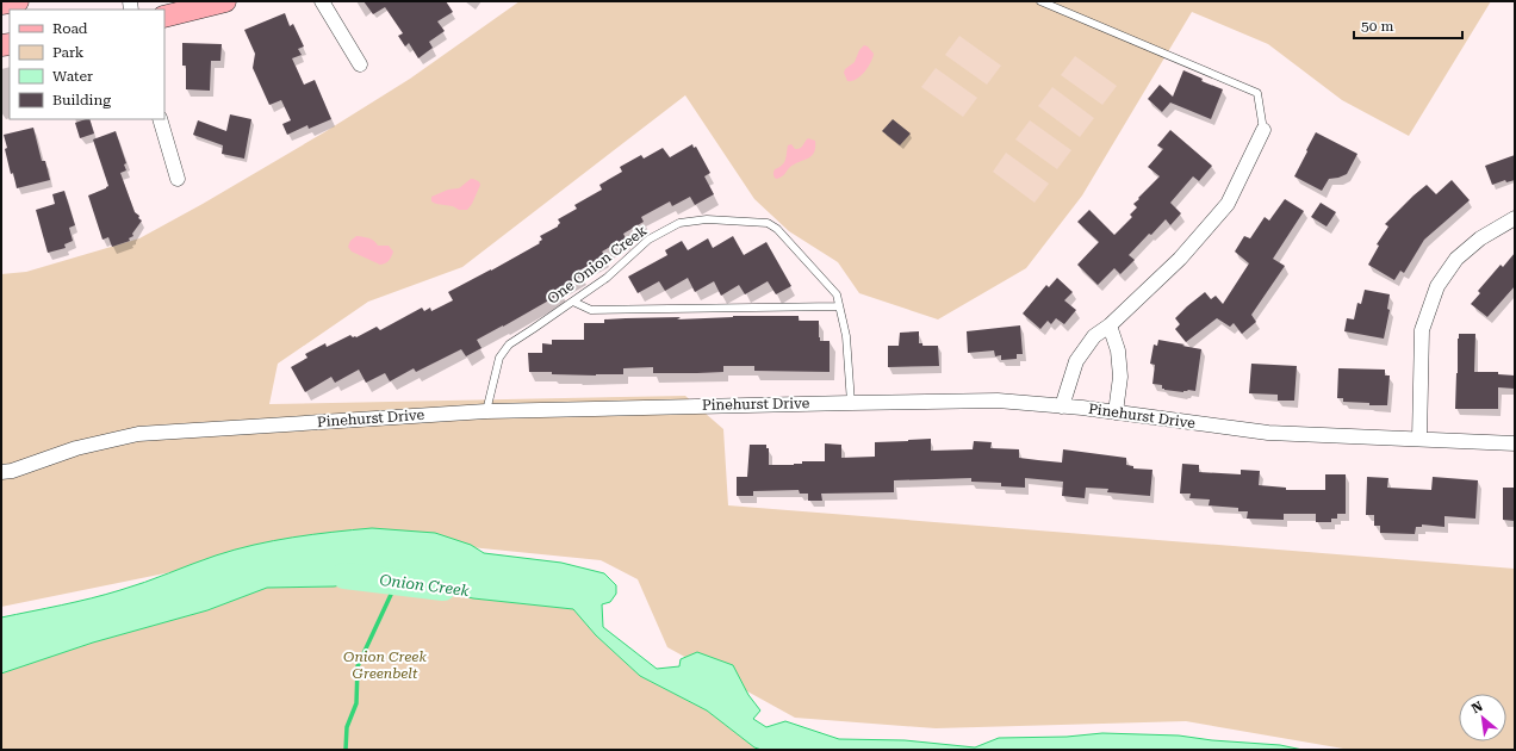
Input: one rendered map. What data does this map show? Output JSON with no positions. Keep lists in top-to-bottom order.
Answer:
{
  "streets": {
    "street": ["Pinehurst Drive"],
    "lane": ["One Onion Creek"]
  },
  "crossings": [
    ["One Onion Creek", "Pinehurst Drive"]
  ],
  "water": ["Onion Creek"],
  "parks": ["Onion Creek Greenbelt"],
  "legend": [
    "Road",
    "Park",
    "Water",
    "Building"
  ],
  "scale_bar": "50 m",
  "north": "top left"
}
